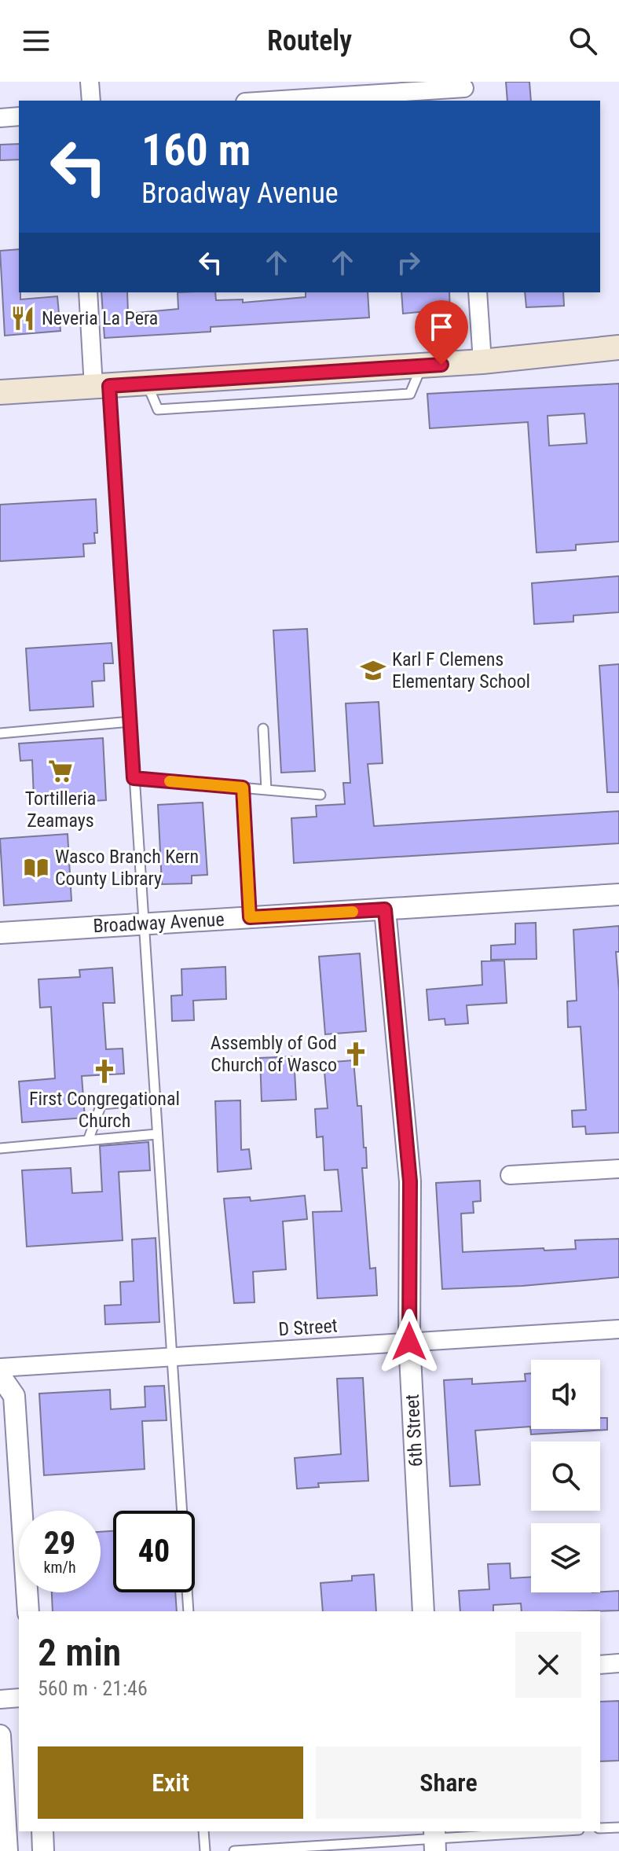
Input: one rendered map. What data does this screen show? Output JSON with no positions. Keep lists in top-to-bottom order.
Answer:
{
  "streets": {
    "street": ["Broadway Avenue", "D Street", "6th Street"]
  },
  "crossings": [
    ["Broadway Avenue", "6th Street"],
    ["D Street", "6th Street"]
  ],
  "places": {
    "restaurant": ["Neveria La Pera"],
    "school or university": ["Karl F Clemens Elementary School"],
    "supermarket": ["Tortilleria Zeamays"],
    "library": ["Wasco Branch Kern County Library"],
    "church": ["Assembly of God Church of Wasco", "First Congregational Church"]
  },
  "page": {
    "header": "Routely",
    "turn": ["160 m", "Broadway Avenue"],
    "speed": "29 km/h",
    "limit": "40",
    "heading": ["2 min", "560 m · 21:46"],
    "buttons": ["Exit", "Share"]
  }
}
